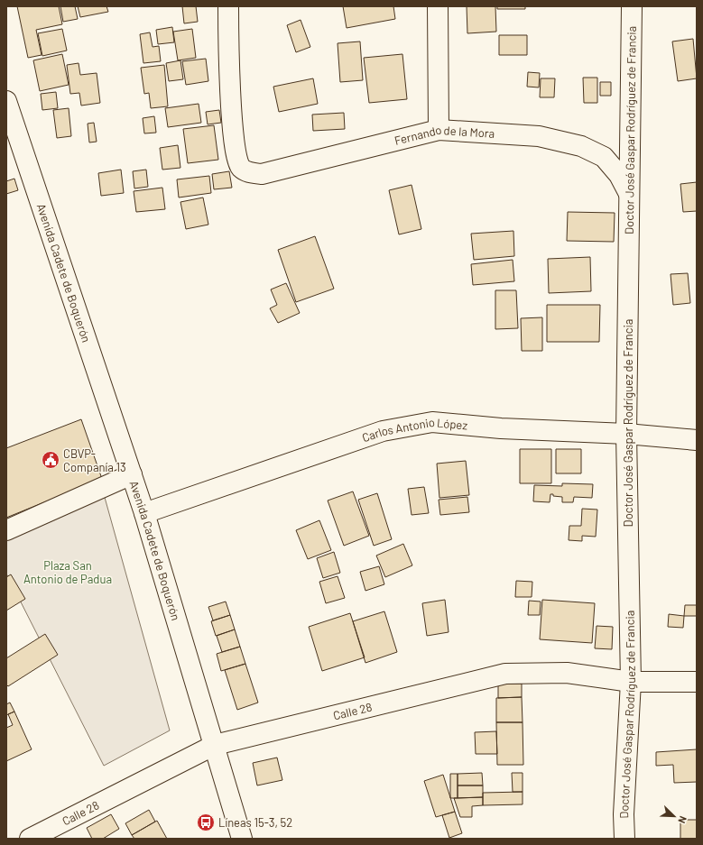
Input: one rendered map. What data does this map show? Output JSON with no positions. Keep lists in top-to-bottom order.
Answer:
{
  "streets": {
    "street": [
      "Doctor José Gaspar Rodríguez de Francia",
      "Fernando de la Mora",
      "Avenida Cadete de Boquerón",
      "Carlos Antonio López",
      "Calle 28"
    ]
  },
  "crossings": [
    ["Doctor José Gaspar Rodríguez de Francia", "Fernando de la Mora"],
    ["Doctor José Gaspar Rodríguez de Francia", "Carlos Antonio López"],
    ["Doctor José Gaspar Rodríguez de Francia", "Calle 28"],
    ["Avenida Cadete de Boquerón", "Carlos Antonio López"],
    ["Avenida Cadete de Boquerón", "Calle 28"]
  ],
  "parks": ["Plaza San Antonio de Padua"],
  "places": {
    "public building": ["CBVP- Companía 13"],
    "bus stop": ["Líneas 15-3, 52"]
  },
  "north": "bottom right"
}
